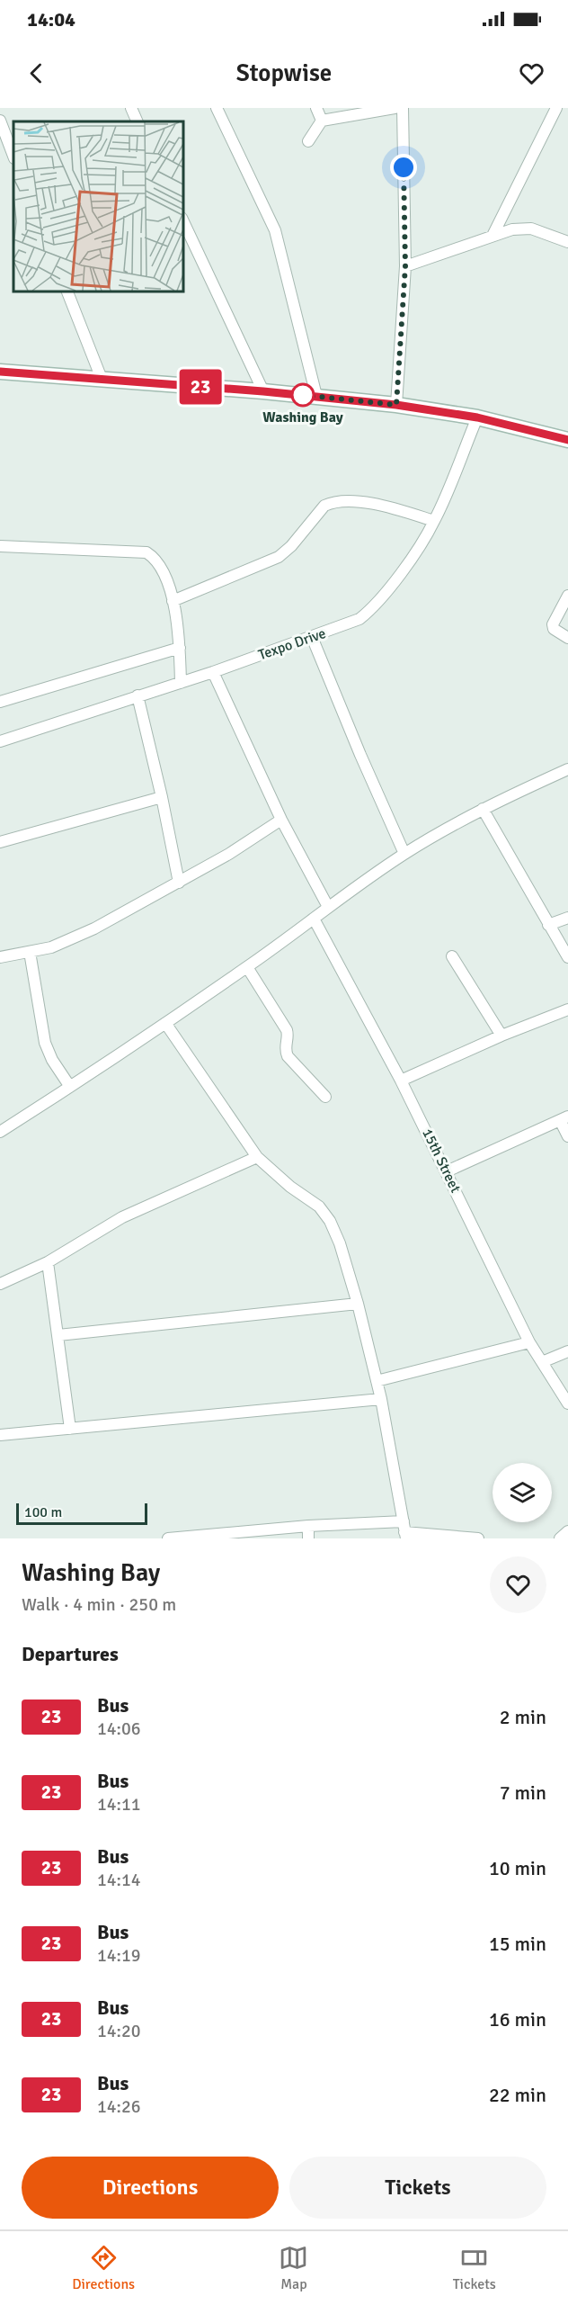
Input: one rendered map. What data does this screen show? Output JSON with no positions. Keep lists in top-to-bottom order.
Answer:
{
  "streets": {
    "street": ["Texpo Drive", "15th Street"]
  },
  "places": ["Washing Bay"],
  "lines": ["bus line 23"],
  "scale_bar": "100 m",
  "page": {
    "status": "14:04",
    "header": "Stopwise",
    "on_map": "23",
    "scale": "100 m",
    "heading": [
      ["Washing Bay", "Walk · 4 min · 250 m"],
      "Departures"
    ],
    "list": [
      {
        "mark": "23",
        "name": "Bus",
        "note": "14:06",
        "value": "2 min"
      },
      {
        "mark": "23",
        "name": "Bus",
        "note": "14:11",
        "value": "7 min"
      },
      {
        "mark": "23",
        "name": "Bus",
        "note": "14:14",
        "value": "10 min"
      },
      {
        "mark": "23",
        "name": "Bus",
        "note": "14:19",
        "value": "15 min"
      },
      {
        "mark": "23",
        "name": "Bus",
        "note": "14:20",
        "value": "16 min"
      },
      {
        "mark": "23",
        "name": "Bus",
        "note": "14:26",
        "value": "22 min"
      }
    ],
    "buttons": ["Directions", "Tickets"],
    "tabs": ["Directions", "Map", "Tickets"]
  }
}
